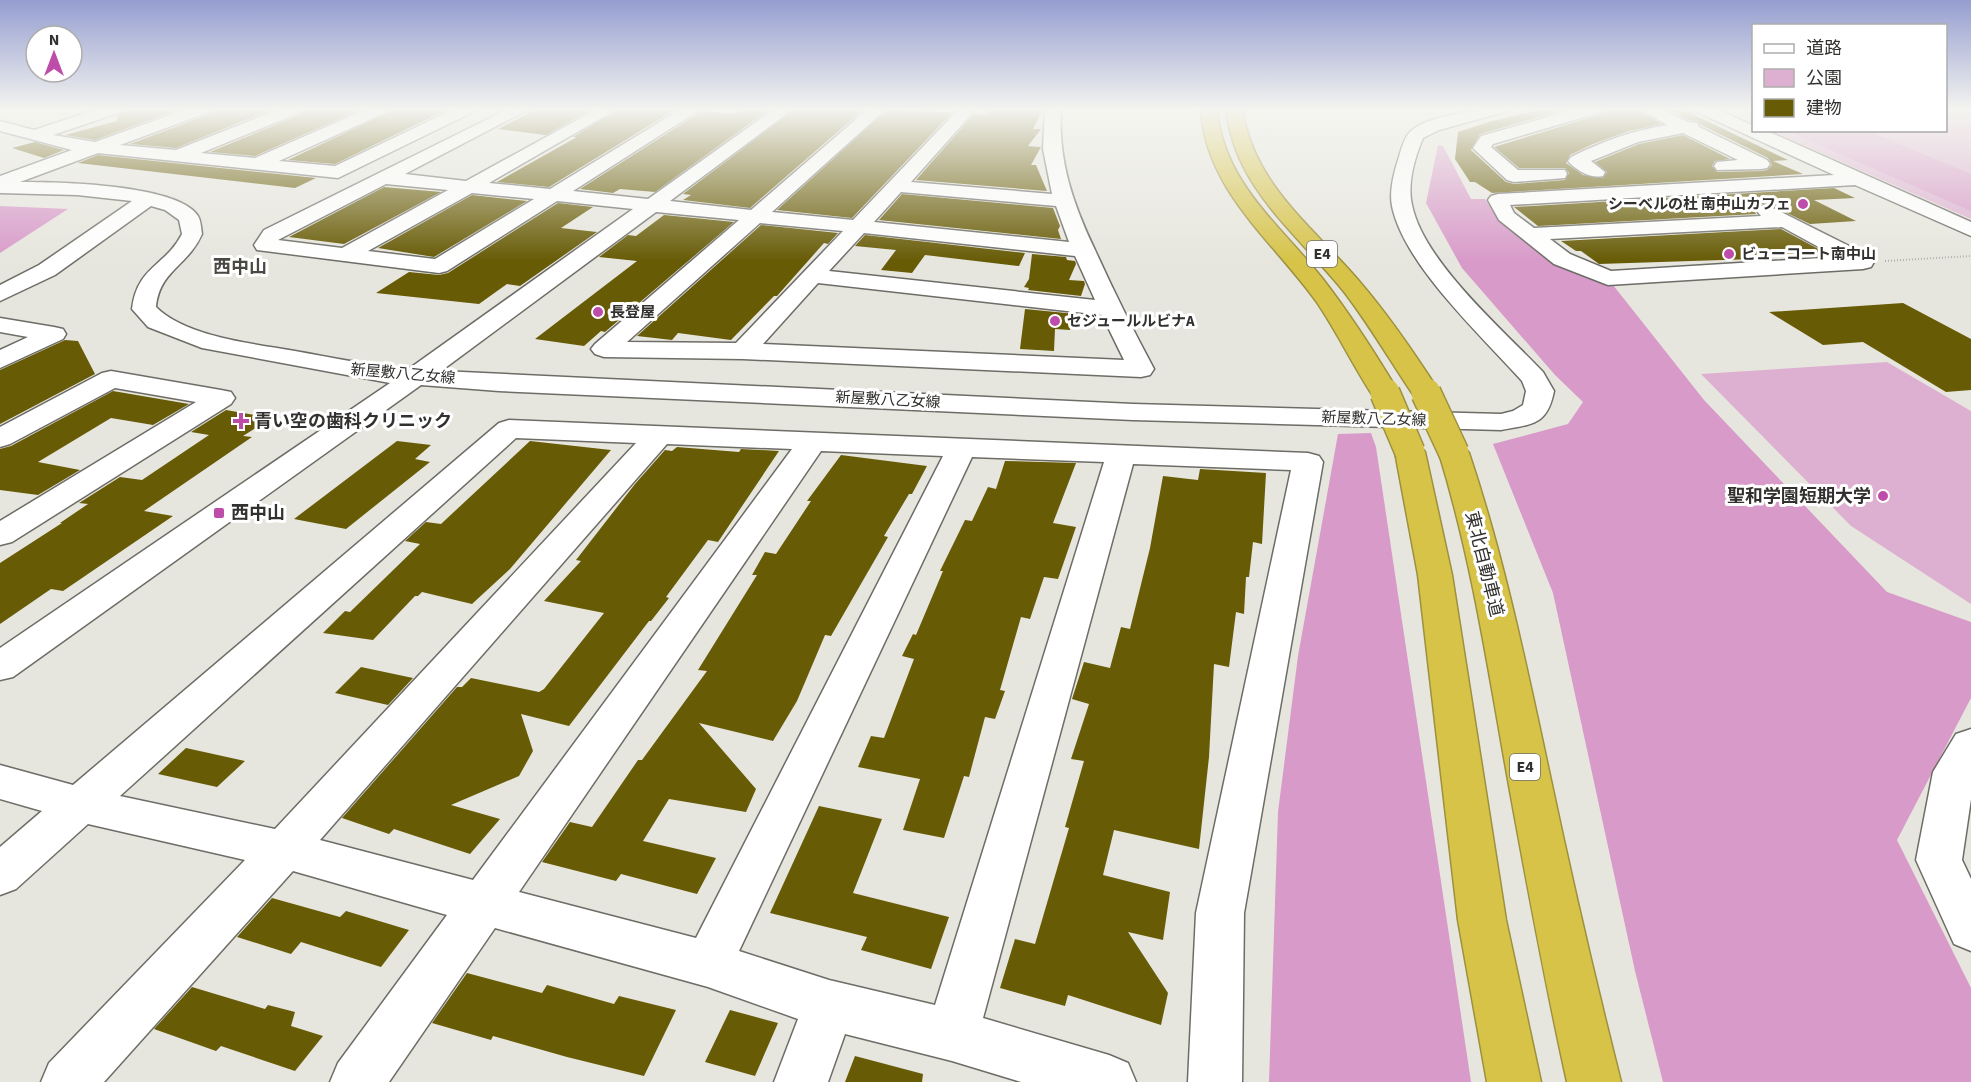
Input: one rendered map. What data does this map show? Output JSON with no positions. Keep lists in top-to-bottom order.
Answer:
{
  "streets": {
    "highway": ["E4", "東北自動車道"],
    "street": ["新屋敷八乙女線"]
  },
  "districts": ["西中山"],
  "places": {
    "other": [
      "シーベルの杜 南中山カフェ",
      "ビューコート南中山",
      "長登屋",
      "セジュールルビナA",
      "聖和学園短期大学"
    ],
    "health": ["青い空の歯科クリニック"],
    "transit": ["西中山"]
  },
  "legend": ["道路", "公園", "建物"],
  "north": "top"
}
